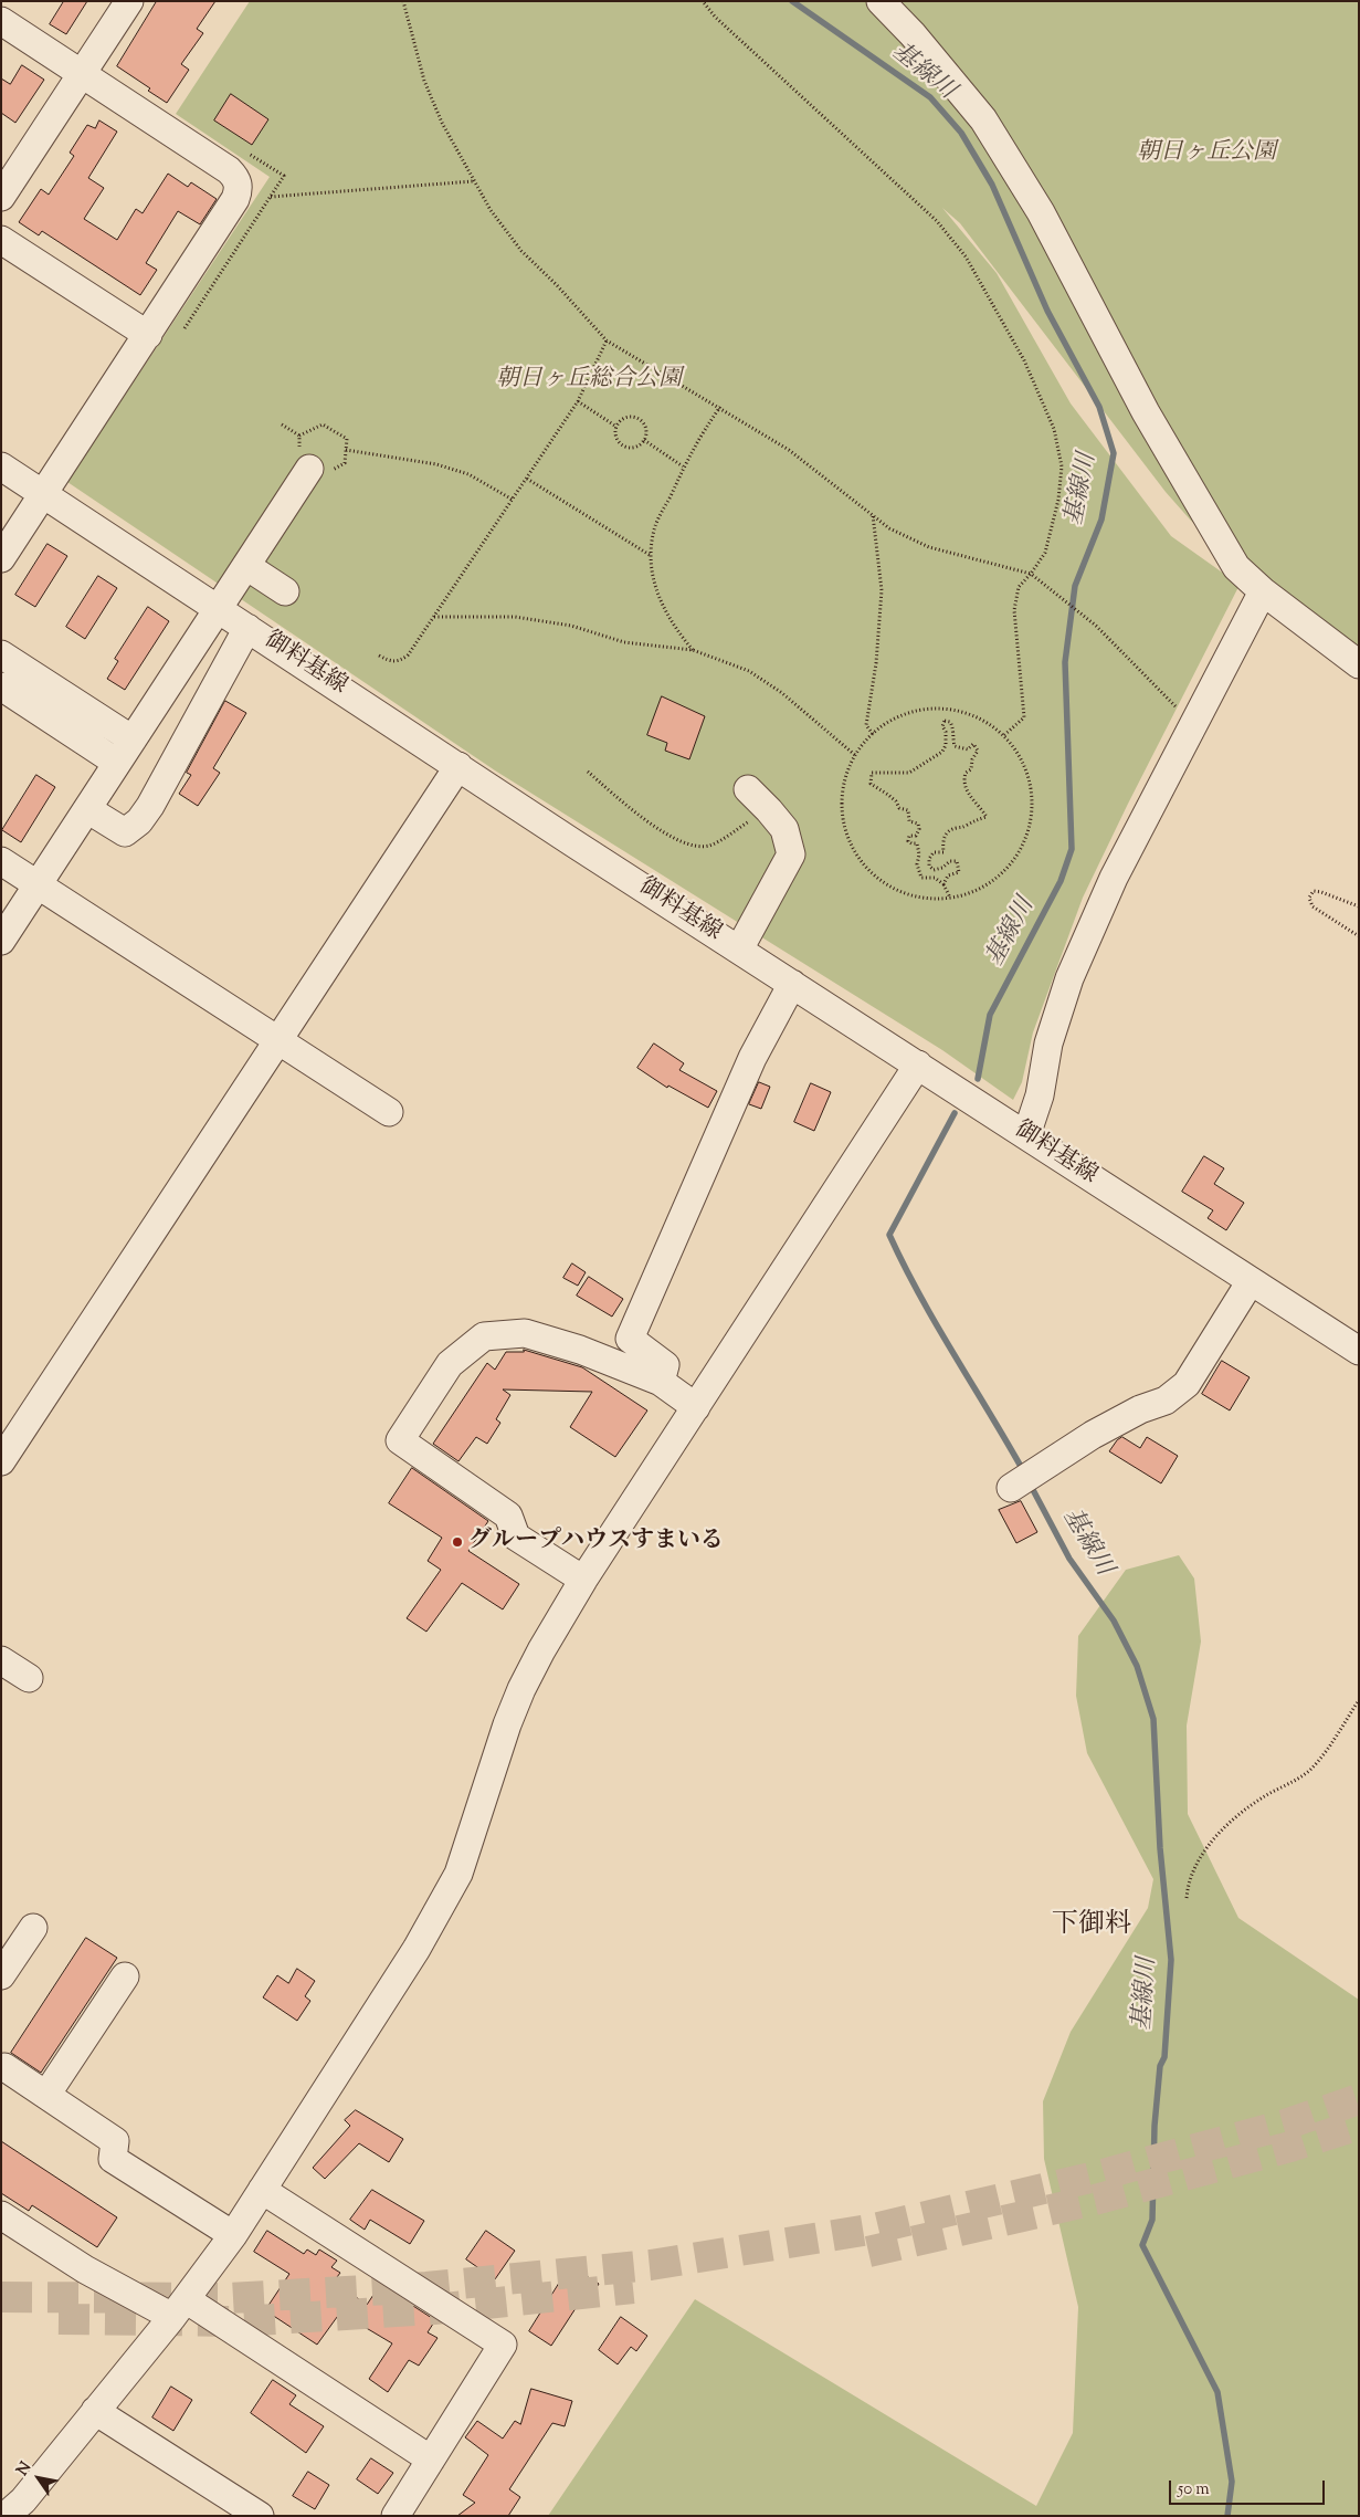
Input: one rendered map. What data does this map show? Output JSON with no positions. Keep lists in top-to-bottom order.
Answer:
{
  "streets": {
    "street": ["御料基線"]
  },
  "districts": ["下御料"],
  "water": ["基線川"],
  "parks": ["朝日ヶ丘公園", "朝日ヶ丘総合公園"],
  "places": ["グループハウスすまいる"],
  "scale_bar": "50 m",
  "north": "top left"
}
